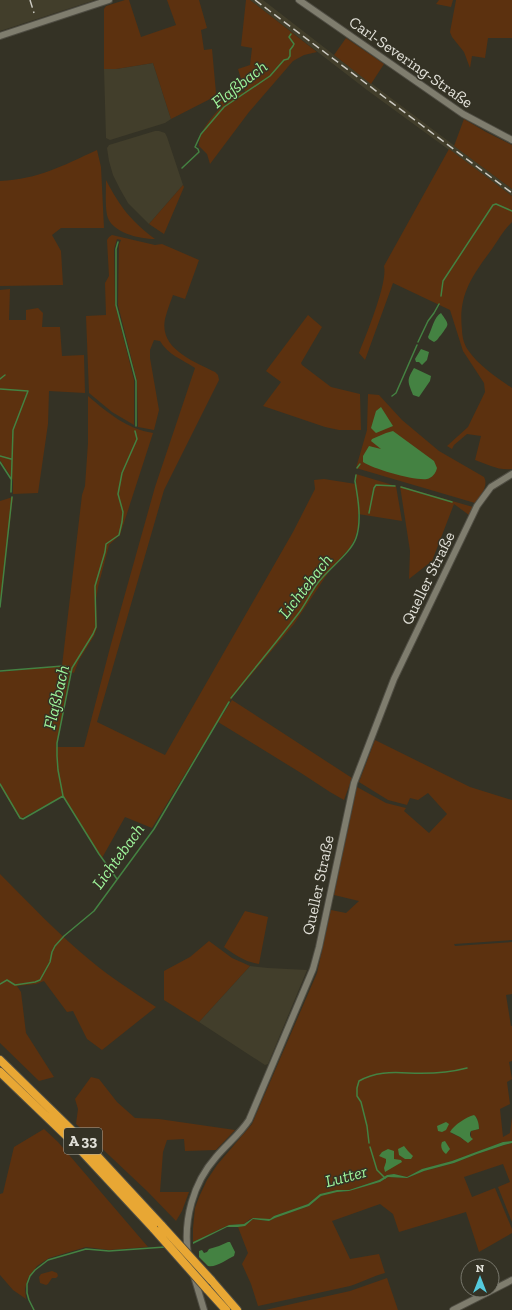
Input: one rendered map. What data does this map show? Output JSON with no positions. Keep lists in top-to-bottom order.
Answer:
{
  "streets": {
    "highway": ["A 33"],
    "street": ["Carl-Severing-Straße", "Queller Straße"]
  },
  "water": ["Flaßbach", "Lichtebach", "Lutter"],
  "north": "top"
}
